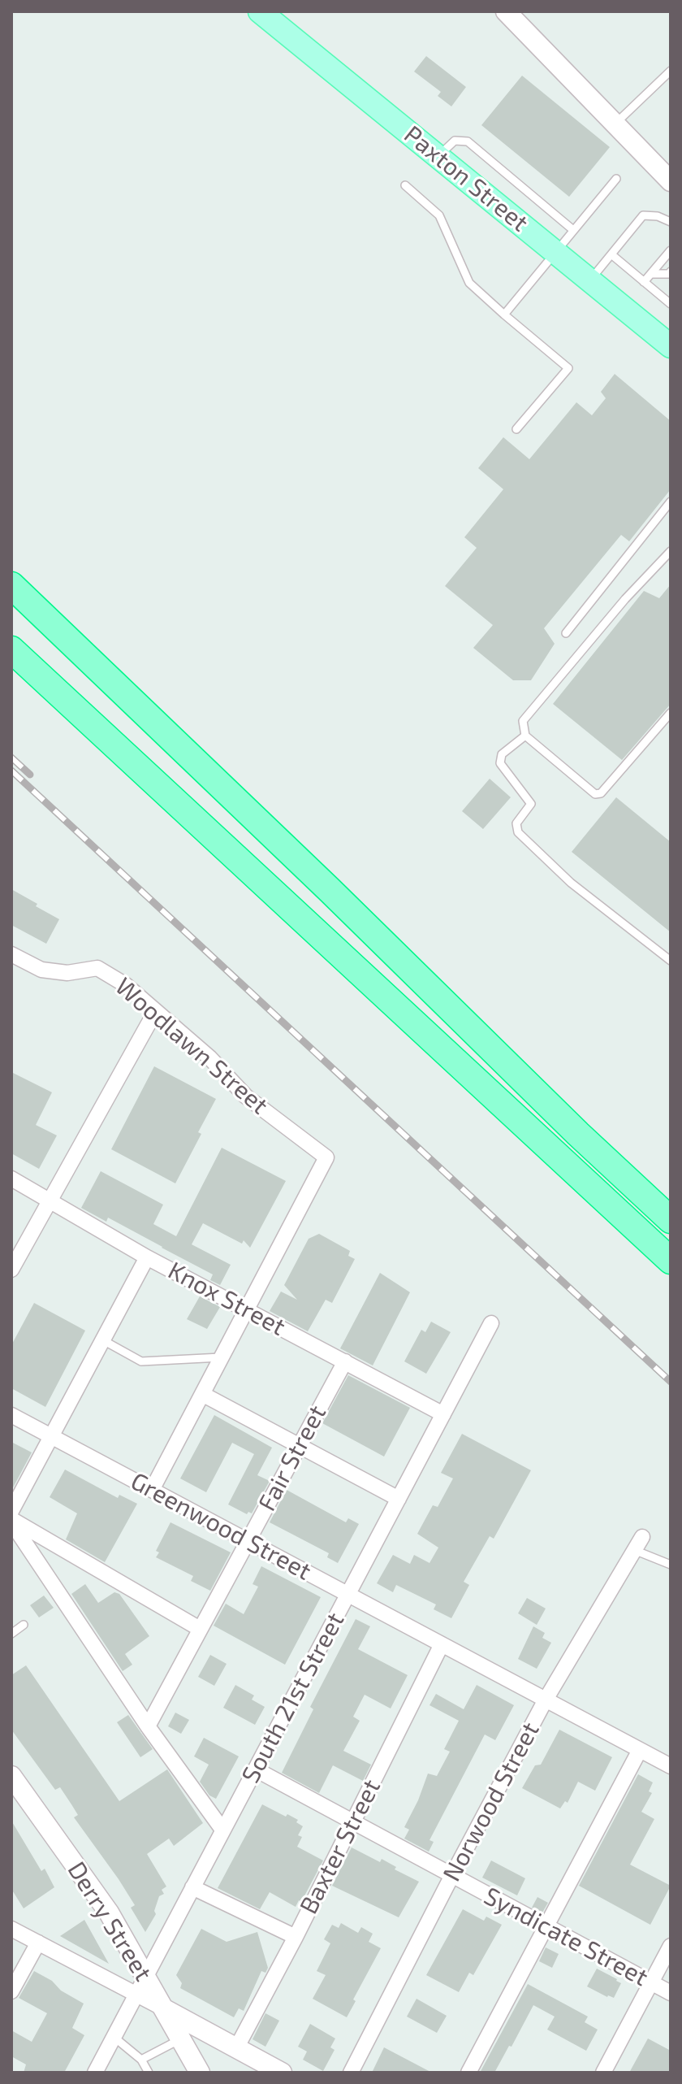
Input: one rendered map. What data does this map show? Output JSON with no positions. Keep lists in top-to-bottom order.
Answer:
{
  "streets": {
    "main road": ["Paxton Street"],
    "street": [
      "Woodlawn Street",
      "Knox Street",
      "Fair Street",
      "Greenwood Street",
      "South 21st Street",
      "Norwood Street",
      "Baxter Street",
      "Derry Street",
      "Syndicate Street"
    ]
  },
  "crossings": [
    ["Woodlawn Street", "Knox Street"],
    ["Knox Street", "Fair Street"],
    ["Knox Street", "South 21st Street"],
    ["Fair Street", "Greenwood Street"],
    ["Greenwood Street", "South 21st Street"],
    ["Greenwood Street", "Norwood Street"],
    ["Greenwood Street", "Baxter Street"],
    ["South 21st Street", "Derry Street"],
    ["South 21st Street", "Syndicate Street"],
    ["Norwood Street", "Syndicate Street"],
    ["Baxter Street", "Syndicate Street"]
  ]
}
